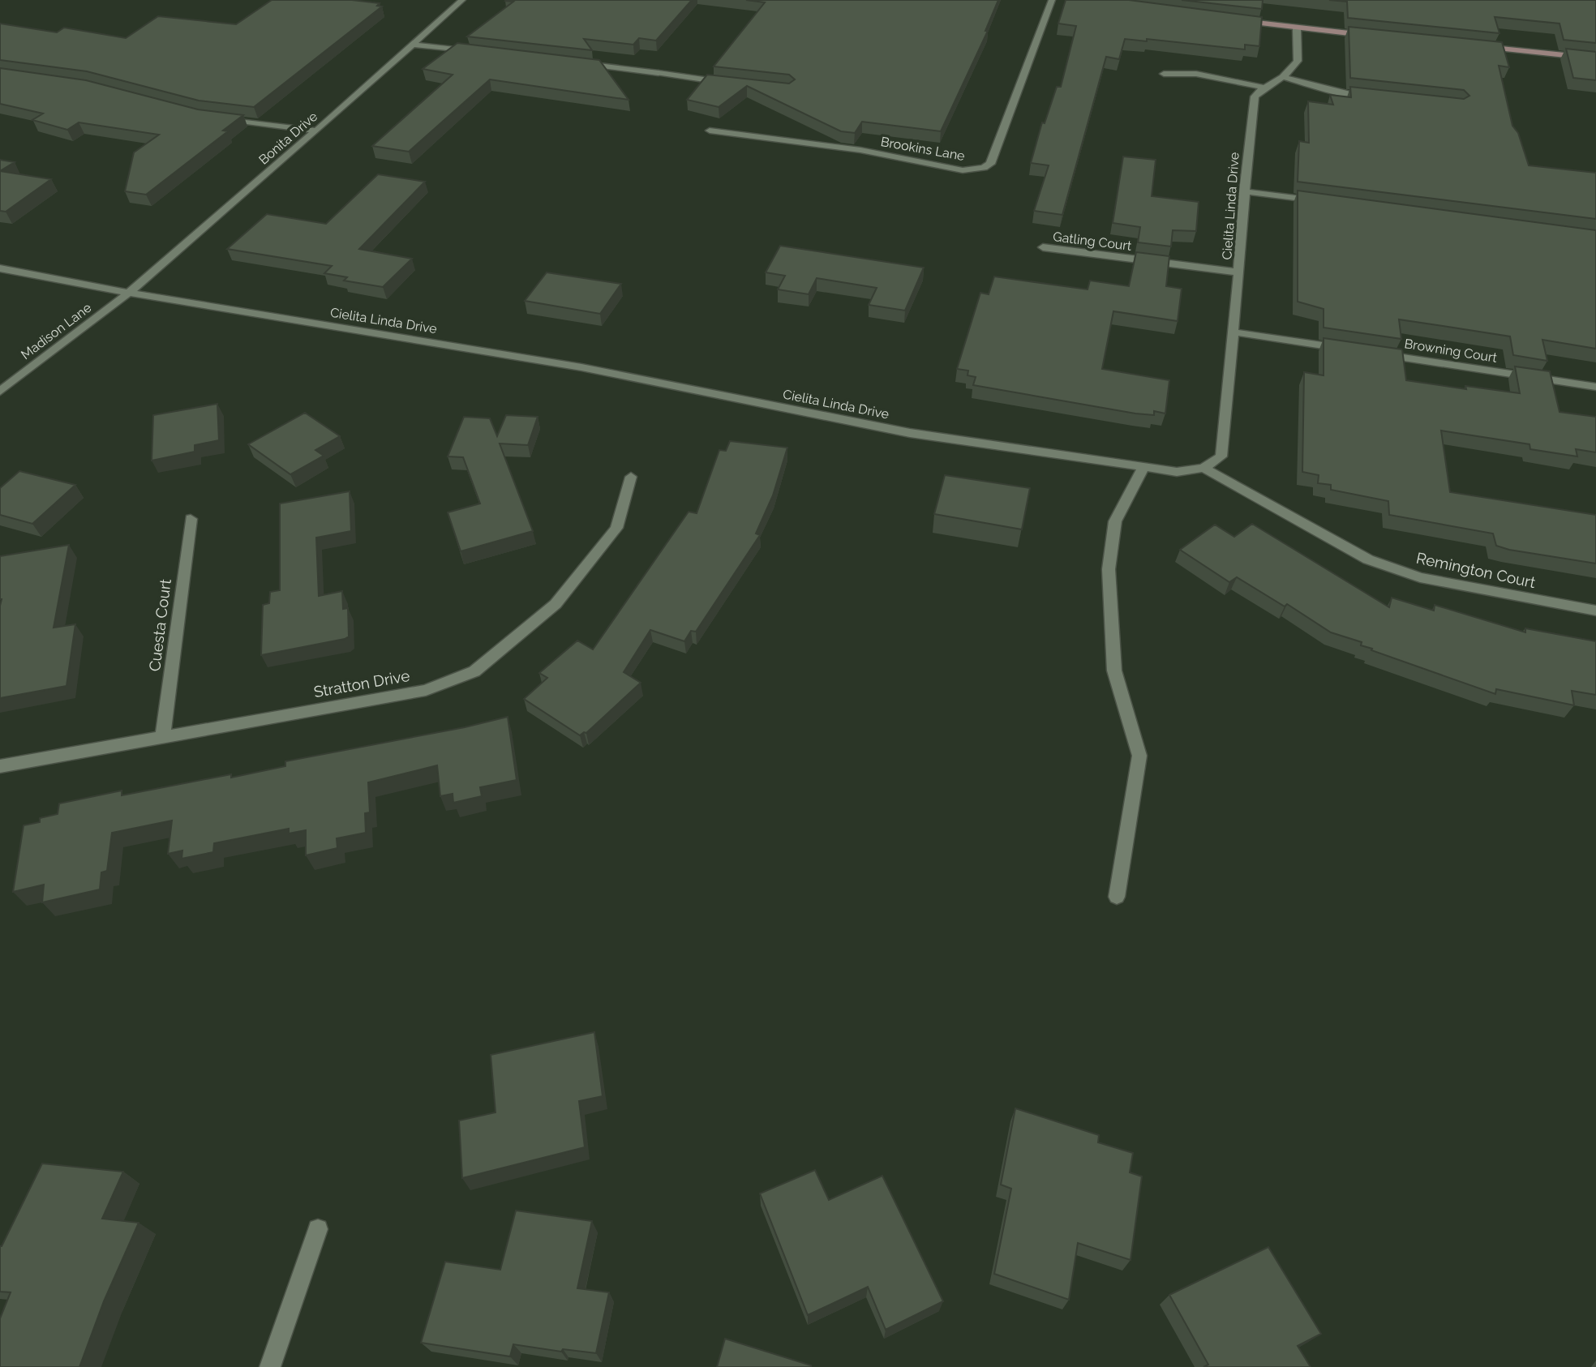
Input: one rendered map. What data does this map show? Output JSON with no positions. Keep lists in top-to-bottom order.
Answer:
{
  "streets": {
    "street": [
      "Bonita Drive",
      "Brookins Lane",
      "Cielita Linda Drive",
      "Gatling Court",
      "Madison Lane",
      "Browning Court",
      "Remington Court",
      "Cuesta Court",
      "Stratton Drive"
    ]
  },
  "crossings": [
    ["Bonita Drive", "Cielita Linda Drive"],
    ["Bonita Drive", "Madison Lane"],
    ["Cielita Linda Drive", "Gatling Court"],
    ["Cielita Linda Drive", "Madison Lane"],
    ["Cielita Linda Drive", "Remington Court"],
    ["Cuesta Court", "Stratton Drive"]
  ]
}
